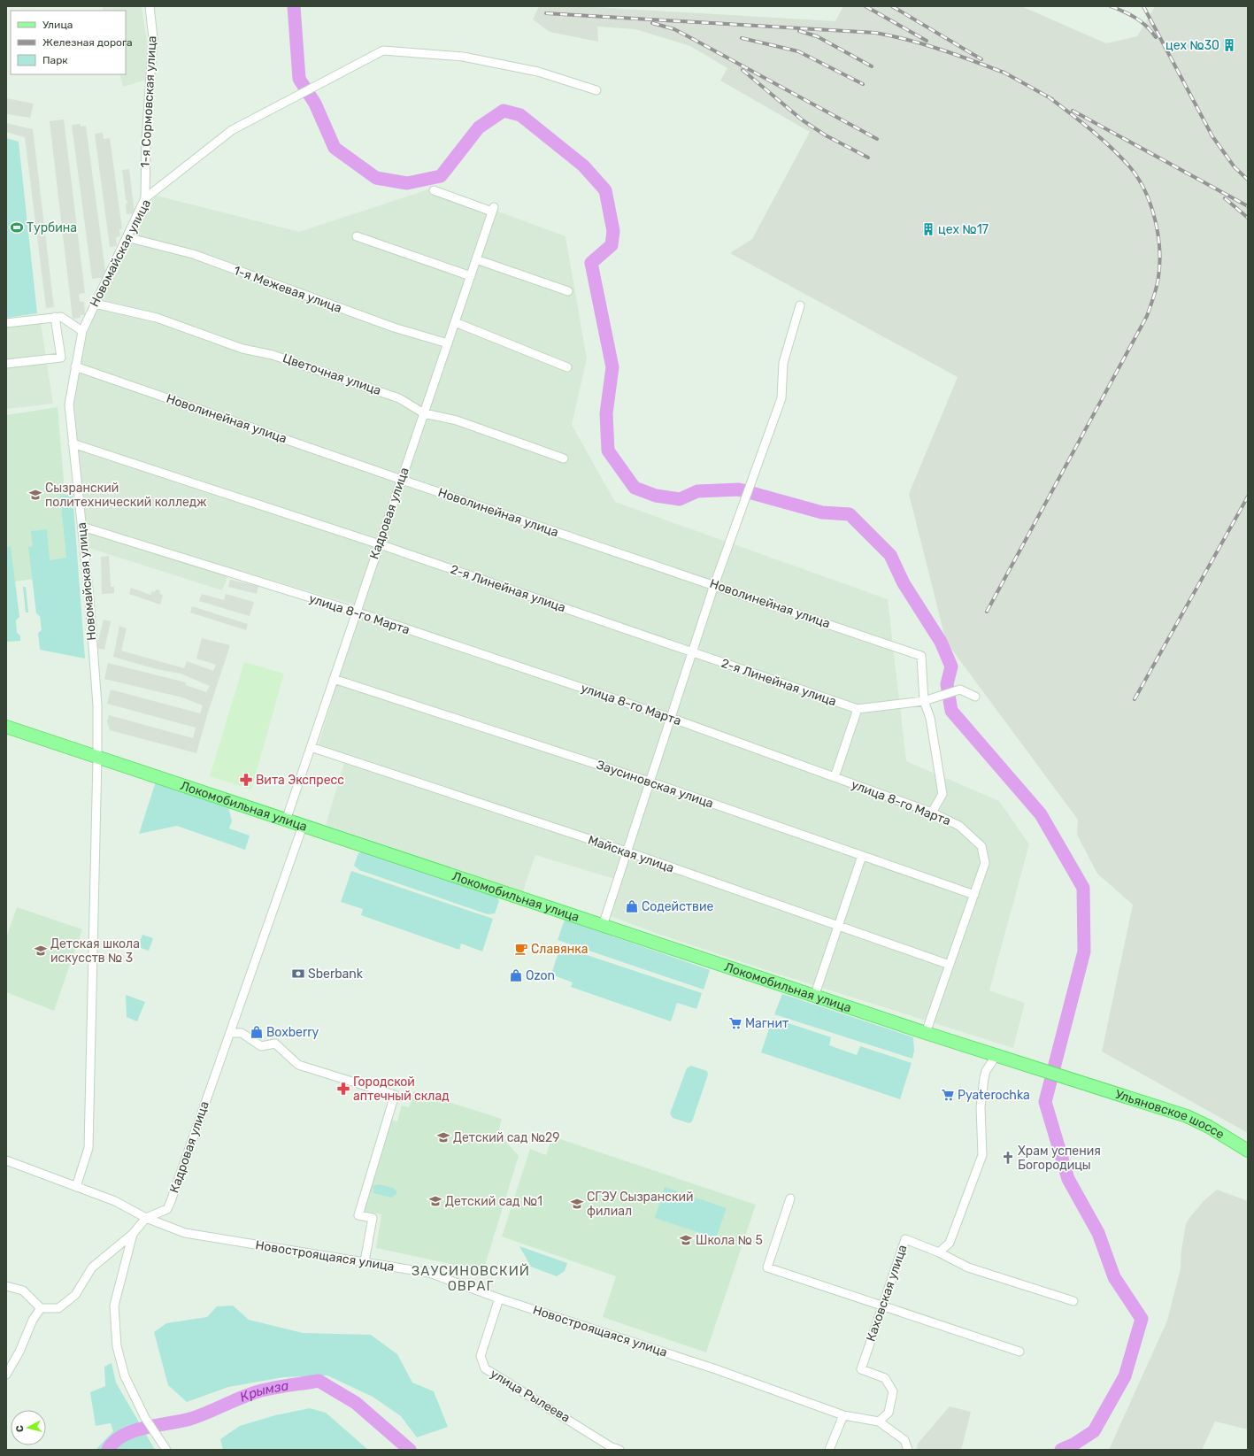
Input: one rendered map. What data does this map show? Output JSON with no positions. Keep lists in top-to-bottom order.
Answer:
{
  "streets": {
    "main road": ["Локомобильная улица", "Ульяновское шоссе"],
    "street": [
      "1-я Сормовская улица",
      "Новомайская улица",
      "1-я Межевая улица",
      "Цветочная улица",
      "Новолинейная улица",
      "Кадровая улица",
      "2-я Линейная улица",
      "улица 8-го Марта",
      "Заусиновская улица",
      "Майская улица",
      "Новостроящаяся улица",
      "Каховская улица",
      "улица Рылеева"
    ]
  },
  "crossings": [
    ["1-я Сормовская улица", "Новомайская улица"],
    ["Новомайская улица", "1-я Межевая улица"],
    ["Новомайская улица", "Цветочная улица"],
    ["Новомайская улица", "Новолинейная улица"],
    ["Новомайская улица", "2-я Линейная улица"],
    ["Новомайская улица", "улица 8-го Марта"],
    ["Новомайская улица", "Локомобильная улица"],
    ["Новомайская улица", "Новостроящаяся улица"],
    ["1-я Межевая улица", "Кадровая улица"],
    ["Цветочная улица", "Кадровая улица"],
    ["Новолинейная улица", "Кадровая улица"],
    ["Новолинейная улица", "2-я Линейная улица"],
    ["Кадровая улица", "2-я Линейная улица"],
    ["Кадровая улица", "улица 8-го Марта"],
    ["Кадровая улица", "Заусиновская улица"],
    ["Кадровая улица", "Локомобильная улица"],
    ["Кадровая улица", "Майская улица"],
    ["Кадровая улица", "Новостроящаяся улица"],
    ["улица 8-го Марта", "Заусиновская улица"],
    ["улица 8-го Марта", "Локомобильная улица"],
    ["улица 8-го Марта", "Майская улица"],
    ["Локомобильная улица", "Ульяновское шоссе"],
    ["Новостроящаяся улица", "Каховская улица"],
    ["Новостроящаяся улица", "улица Рылеева"]
  ],
  "districts": ["ЗАУСИНОВСКИЙ ОВРАГ"],
  "water": ["Крымза"],
  "places": {
    "building": ["цех №30", "цех №17"],
    "sports": ["Турбина"],
    "school or university": [
      "Сызранский политехнический колледж",
      "Детская школа искусств № 3",
      "Детский сад №29",
      "Детский сад №1",
      "СГЭУ Сызранский филиал",
      "Школа № 5"
    ],
    "pharmacy": ["Вита Экспресс", "Городской аптечный склад"],
    "shop": ["Содействие", "Ozon", "Boxberry"],
    "cafe": ["Славянка"],
    "bank": ["Sberbank"],
    "supermarket": ["Магнит", "Pyaterochka"],
    "church": ["Храм успения Богородицы"]
  },
  "legend": ["Улица", "Железная дорога", "Парк"],
  "north": "left"
}
